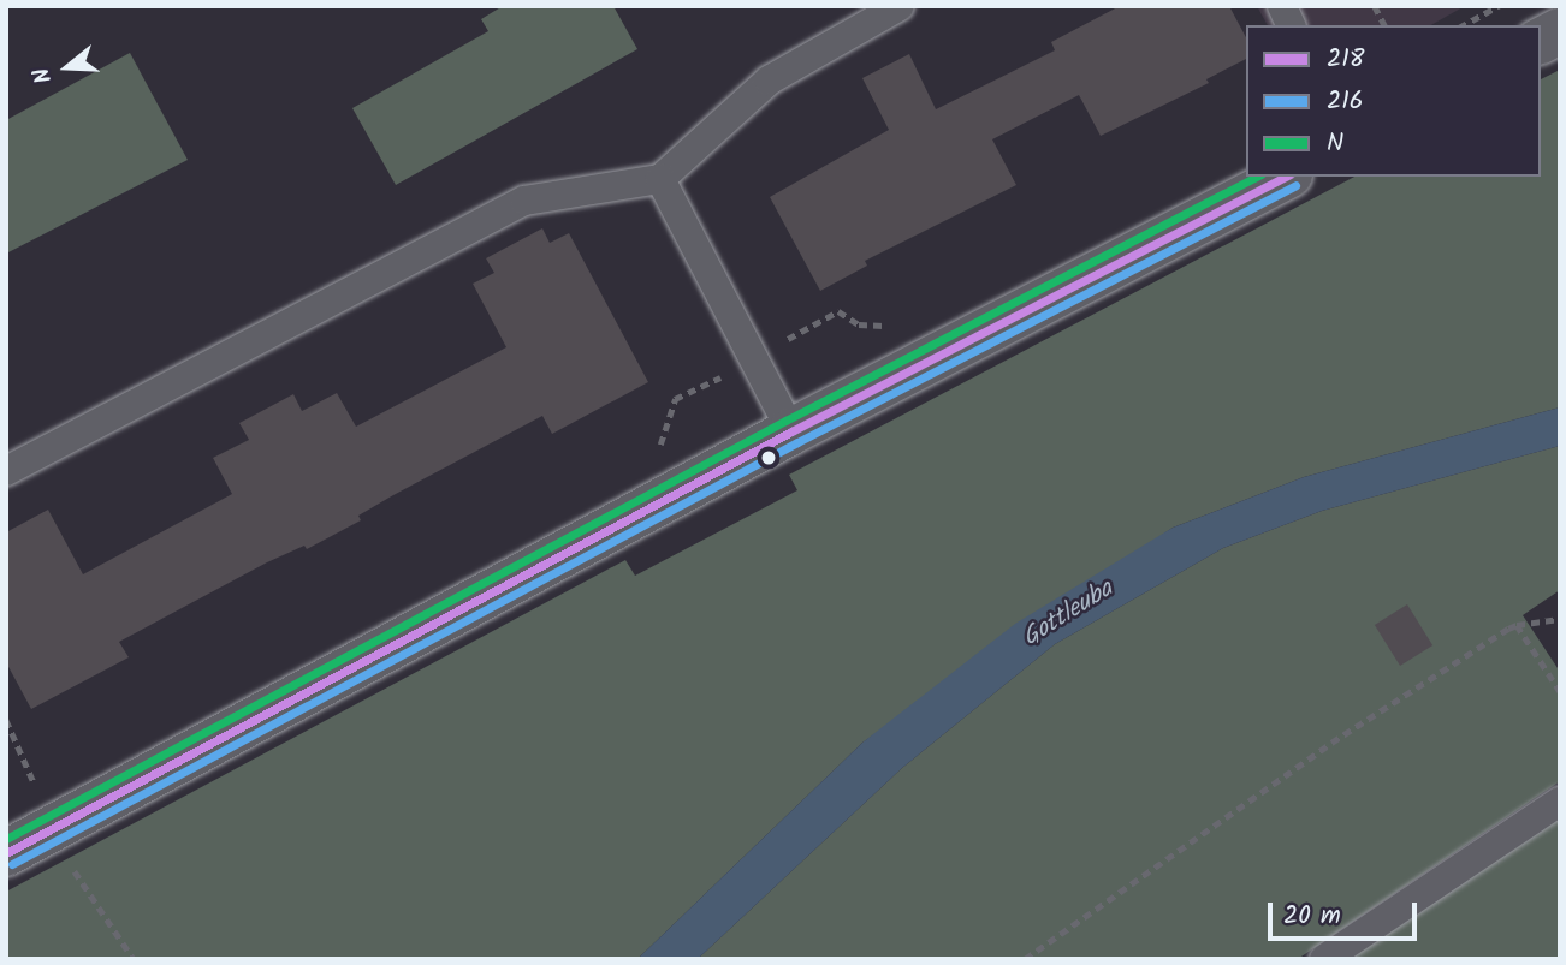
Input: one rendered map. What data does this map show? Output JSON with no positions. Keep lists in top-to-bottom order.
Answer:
{
  "water": ["Gottleuba"],
  "lines": ["transit line 218", "transit line N", "transit line 216"],
  "legend": ["218", "216", "N"],
  "scale_bar": "20 m",
  "north": "left"
}
